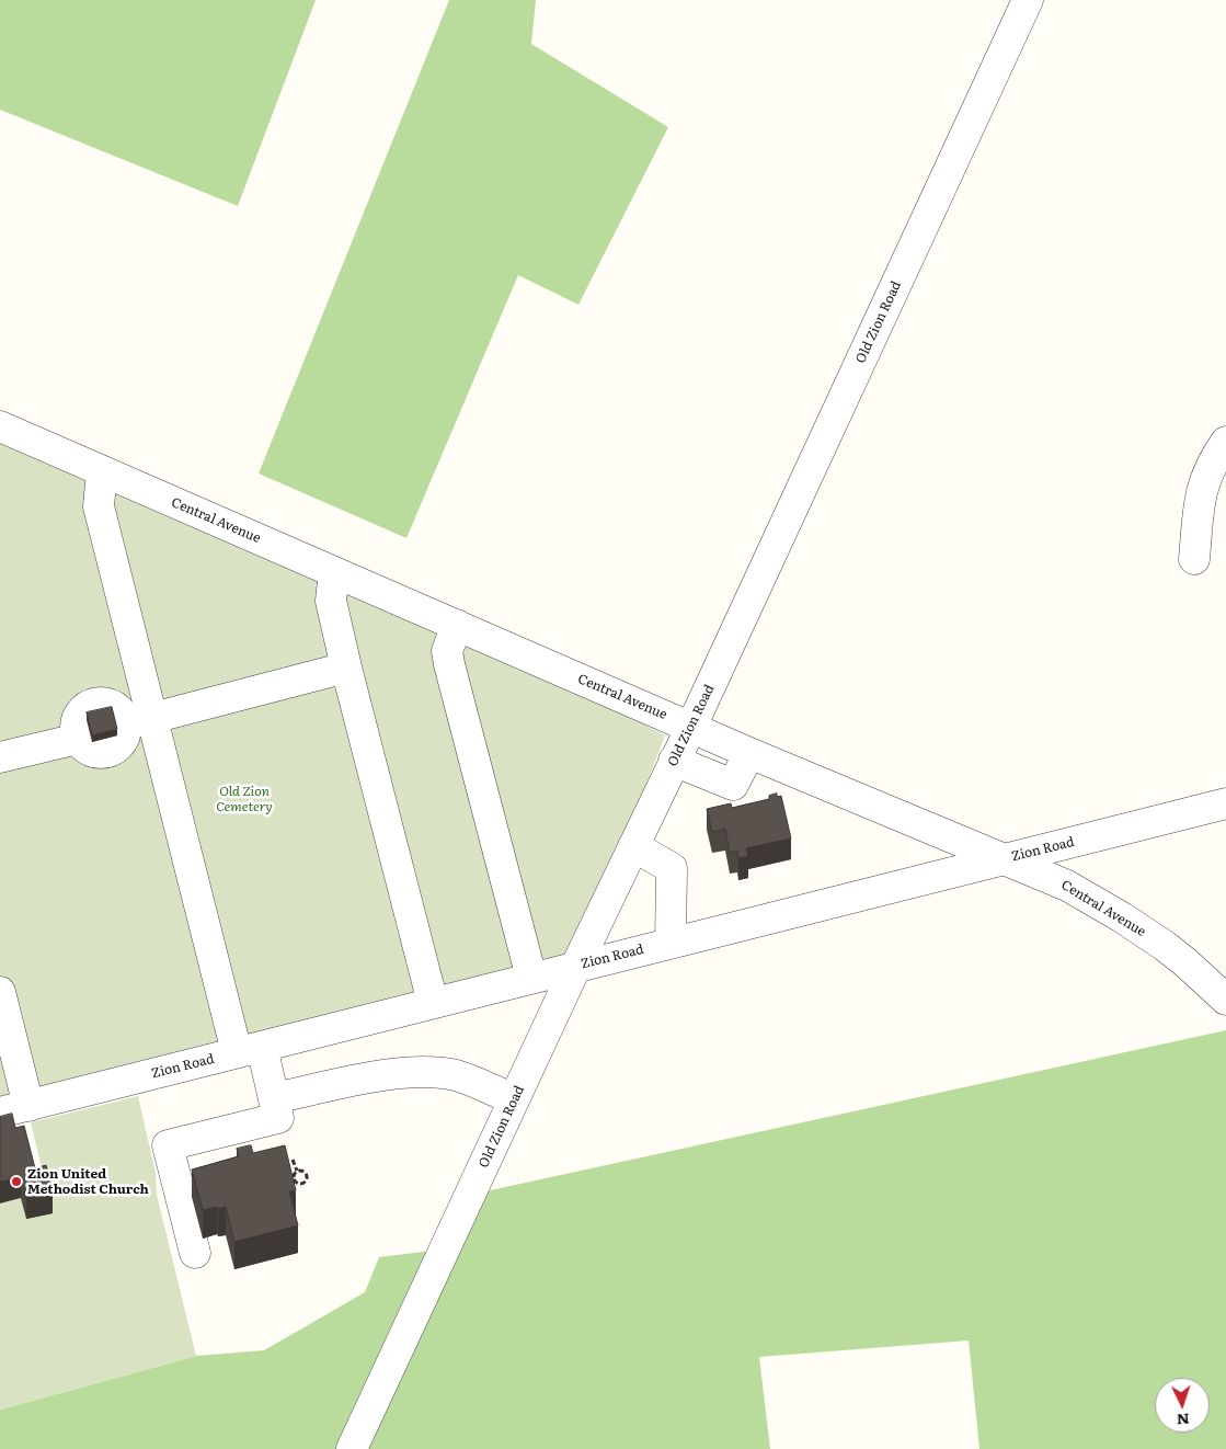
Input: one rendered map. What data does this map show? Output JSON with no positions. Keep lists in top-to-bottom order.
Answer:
{
  "streets": {
    "street": ["Old Zion Road", "Central Avenue", "Zion Road"]
  },
  "crossings": [
    ["Old Zion Road", "Central Avenue"],
    ["Old Zion Road", "Zion Road"],
    ["Central Avenue", "Zion Road"]
  ],
  "parks": ["Old Zion Cemetery"],
  "places": ["Zion United Methodist Church"],
  "north": "bottom"
}
